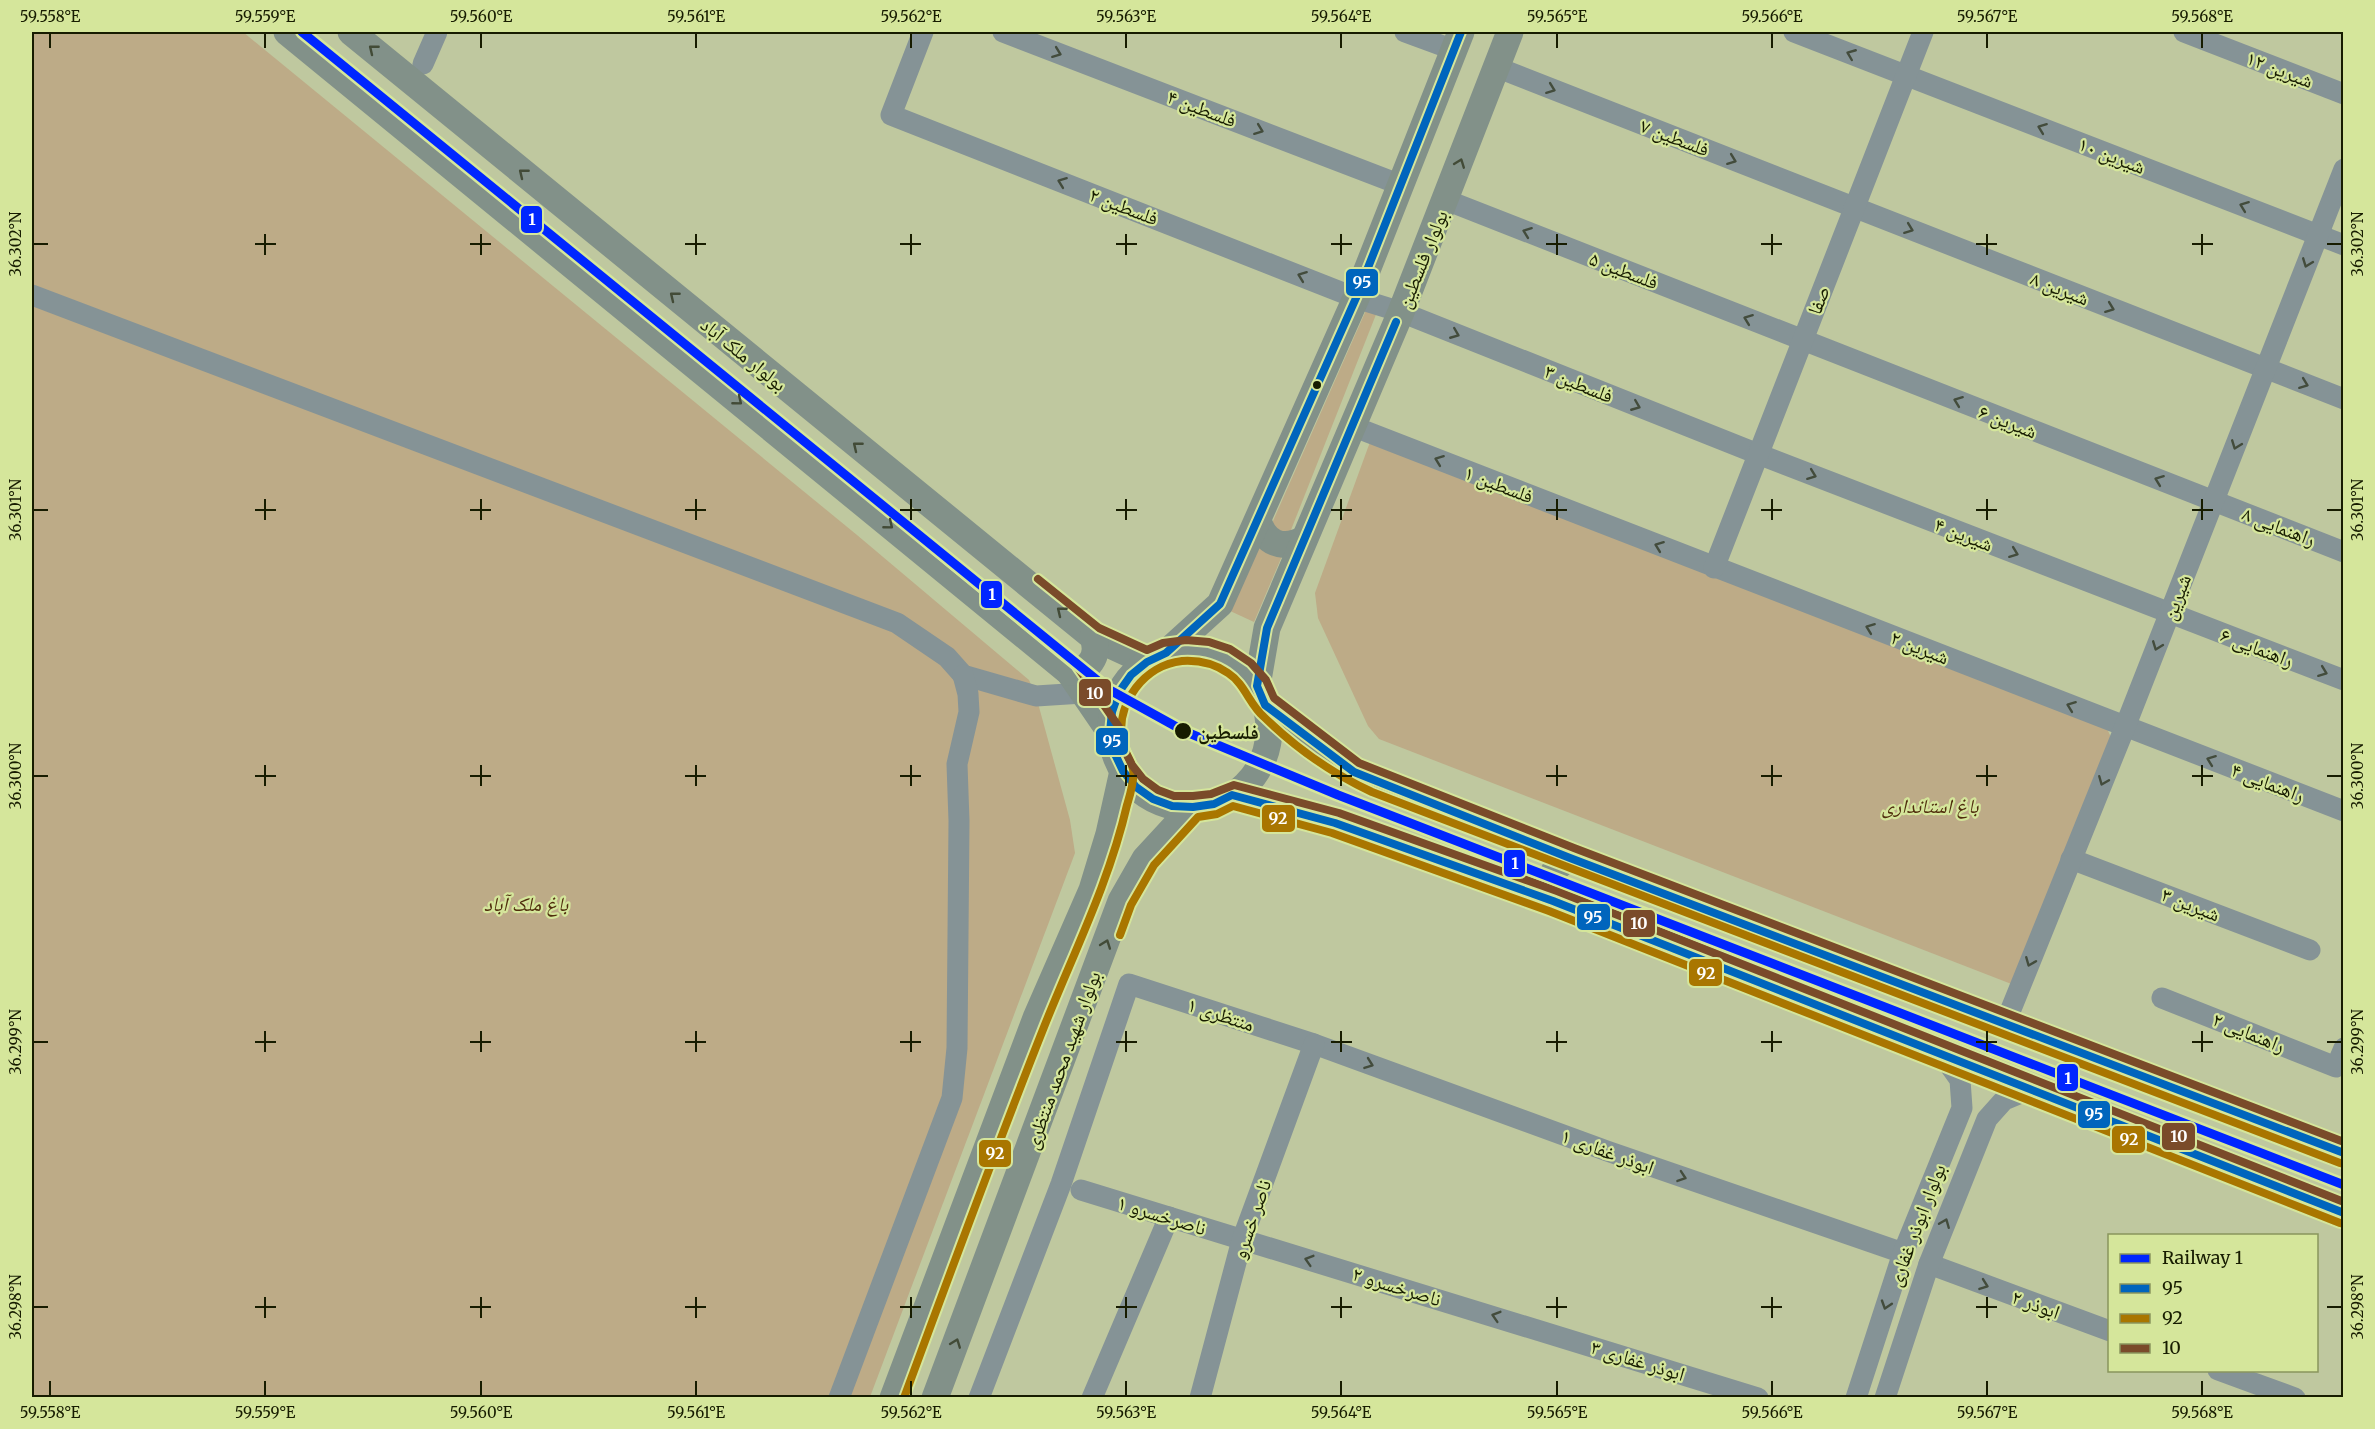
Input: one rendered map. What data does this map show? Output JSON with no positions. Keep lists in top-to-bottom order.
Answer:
{
  "streets": {
    "main road": ["بولوار فلسطین", "بولوار ملک آباد", "بولوار شهید محمد منتظری"],
    "street": [
      "شیرین ۱۲",
      "فلسطین ۴",
      "فلسطین ۷",
      "شیرین ۱۰",
      "فلسطین ۲",
      "فلسطین ۵",
      "شیرین ۸",
      "صفا",
      "فلسطین ۳",
      "شیرین ۶",
      "فلسطین ۱",
      "راهنمایی ۸",
      "شیرین ۴",
      "شیرین",
      "شیرین ۲",
      "راهنمایی ۶",
      "راهنمایی ۴",
      "شیرین ۳",
      "منتظری ۱",
      "راهنمایی ۲",
      "ابوذر غفاری ۱",
      "ناصرخسرو ۱",
      "ناصر خسرو",
      "بولوار ابوذر غفاری",
      "ناصرخسرو ۲",
      "ابوذر ۲",
      "ابوذر غفاری ۳"
    ]
  },
  "crossings": [
    ["فلسطین ۷", "بولوار فلسطین"],
    ["فلسطین ۷", "شیرین ۸"],
    ["فلسطین ۷", "صفا"],
    ["شیرین ۱۰", "صفا"],
    ["شیرین ۱۰", "شیرین"],
    ["فلسطین ۲", "بولوار فلسطین"],
    ["فلسطین ۲", "فلسطین ۳"],
    ["بولوار فلسطین", "فلسطین ۵"],
    ["بولوار فلسطین", "بولوار ملک آباد"],
    ["بولوار فلسطین", "فلسطین ۳"],
    ["بولوار فلسطین", "فلسطین ۱"],
    ["بولوار فلسطین", "بولوار شهید محمد منتظری"],
    ["فلسطین ۵", "صفا"],
    ["فلسطین ۵", "شیرین ۶"],
    ["شیرین ۸", "صفا"],
    ["شیرین ۸", "شیرین"],
    ["صفا", "فلسطین ۳"],
    ["صفا", "شیرین ۶"],
    ["صفا", "فلسطین ۱"],
    ["صفا", "شیرین ۴"],
    ["صفا", "شیرین ۲"],
    ["بولوار ملک آباد", "بولوار شهید محمد منتظری"],
    ["فلسطین ۳", "شیرین ۴"],
    ["شیرین ۶", "راهنمایی ۸"],
    ["شیرین ۶", "شیرین"],
    ["فلسطین ۱", "شیرین ۲"],
    ["راهنمایی ۸", "شیرین"],
    ["شیرین ۴", "شیرین"],
    ["شیرین ۴", "راهنمایی ۶"],
    ["شیرین", "شیرین ۲"],
    ["شیرین", "راهنمایی ۶"],
    ["شیرین", "راهنمایی ۴"],
    ["شیرین", "شیرین ۳"],
    ["شیرین ۲", "راهنمایی ۴"],
    ["منتظری ۱", "ابوذر غفاری ۱"],
    ["منتظری ۱", "ناصر خسرو"],
    ["ابوذر غفاری ۱", "ناصر خسرو"],
    ["ابوذر غفاری ۱", "بولوار ابوذر غفاری"],
    ["ناصرخسرو ۱", "ناصر خسرو"],
    ["ناصرخسرو ۱", "ناصرخسرو ۲"],
    ["ناصر خسرو", "ناصرخسرو ۲"],
    ["بولوار ابوذر غفاری", "ابوذر ۲"],
    ["ناصرخسرو ۲", "ابوذر غفاری ۳"]
  ],
  "one_way": [
    "فلسطین ۴",
    "فلسطین ۷",
    "شیرین ۱۰",
    "فلسطین ۲",
    "فلسطین ۵",
    "شیرین ۸",
    "فلسطین ۳",
    "شیرین ۶",
    "فلسطین ۱",
    "شیرین ۴",
    "شیرین",
    "شیرین ۲",
    "راهنمایی ۶",
    "راهنمایی ۴",
    "ابوذر غفاری ۱",
    "ناصرخسرو ۲",
    "ابوذر ۲"
  ],
  "parks": ["باغ استانداری", "باغ ملک آباد"],
  "places": ["فلسطین"],
  "lines": [
    "rail line 1",
    "transit line 95",
    "transit line 10",
    "transit line 92"
  ],
  "legend": [
    "Railway 1",
    "95",
    "92",
    "10"
  ],
  "coordinates": [
    "59.558°E",
    "59.559°E",
    "59.560°E",
    "59.561°E",
    "59.562°E",
    "59.563°E",
    "59.564°E",
    "59.565°E",
    "59.566°E",
    "59.567°E",
    "59.568°E",
    "36.302°N",
    "36.301°N",
    "36.300°N",
    "36.299°N",
    "36.298°N"
  ]
}
